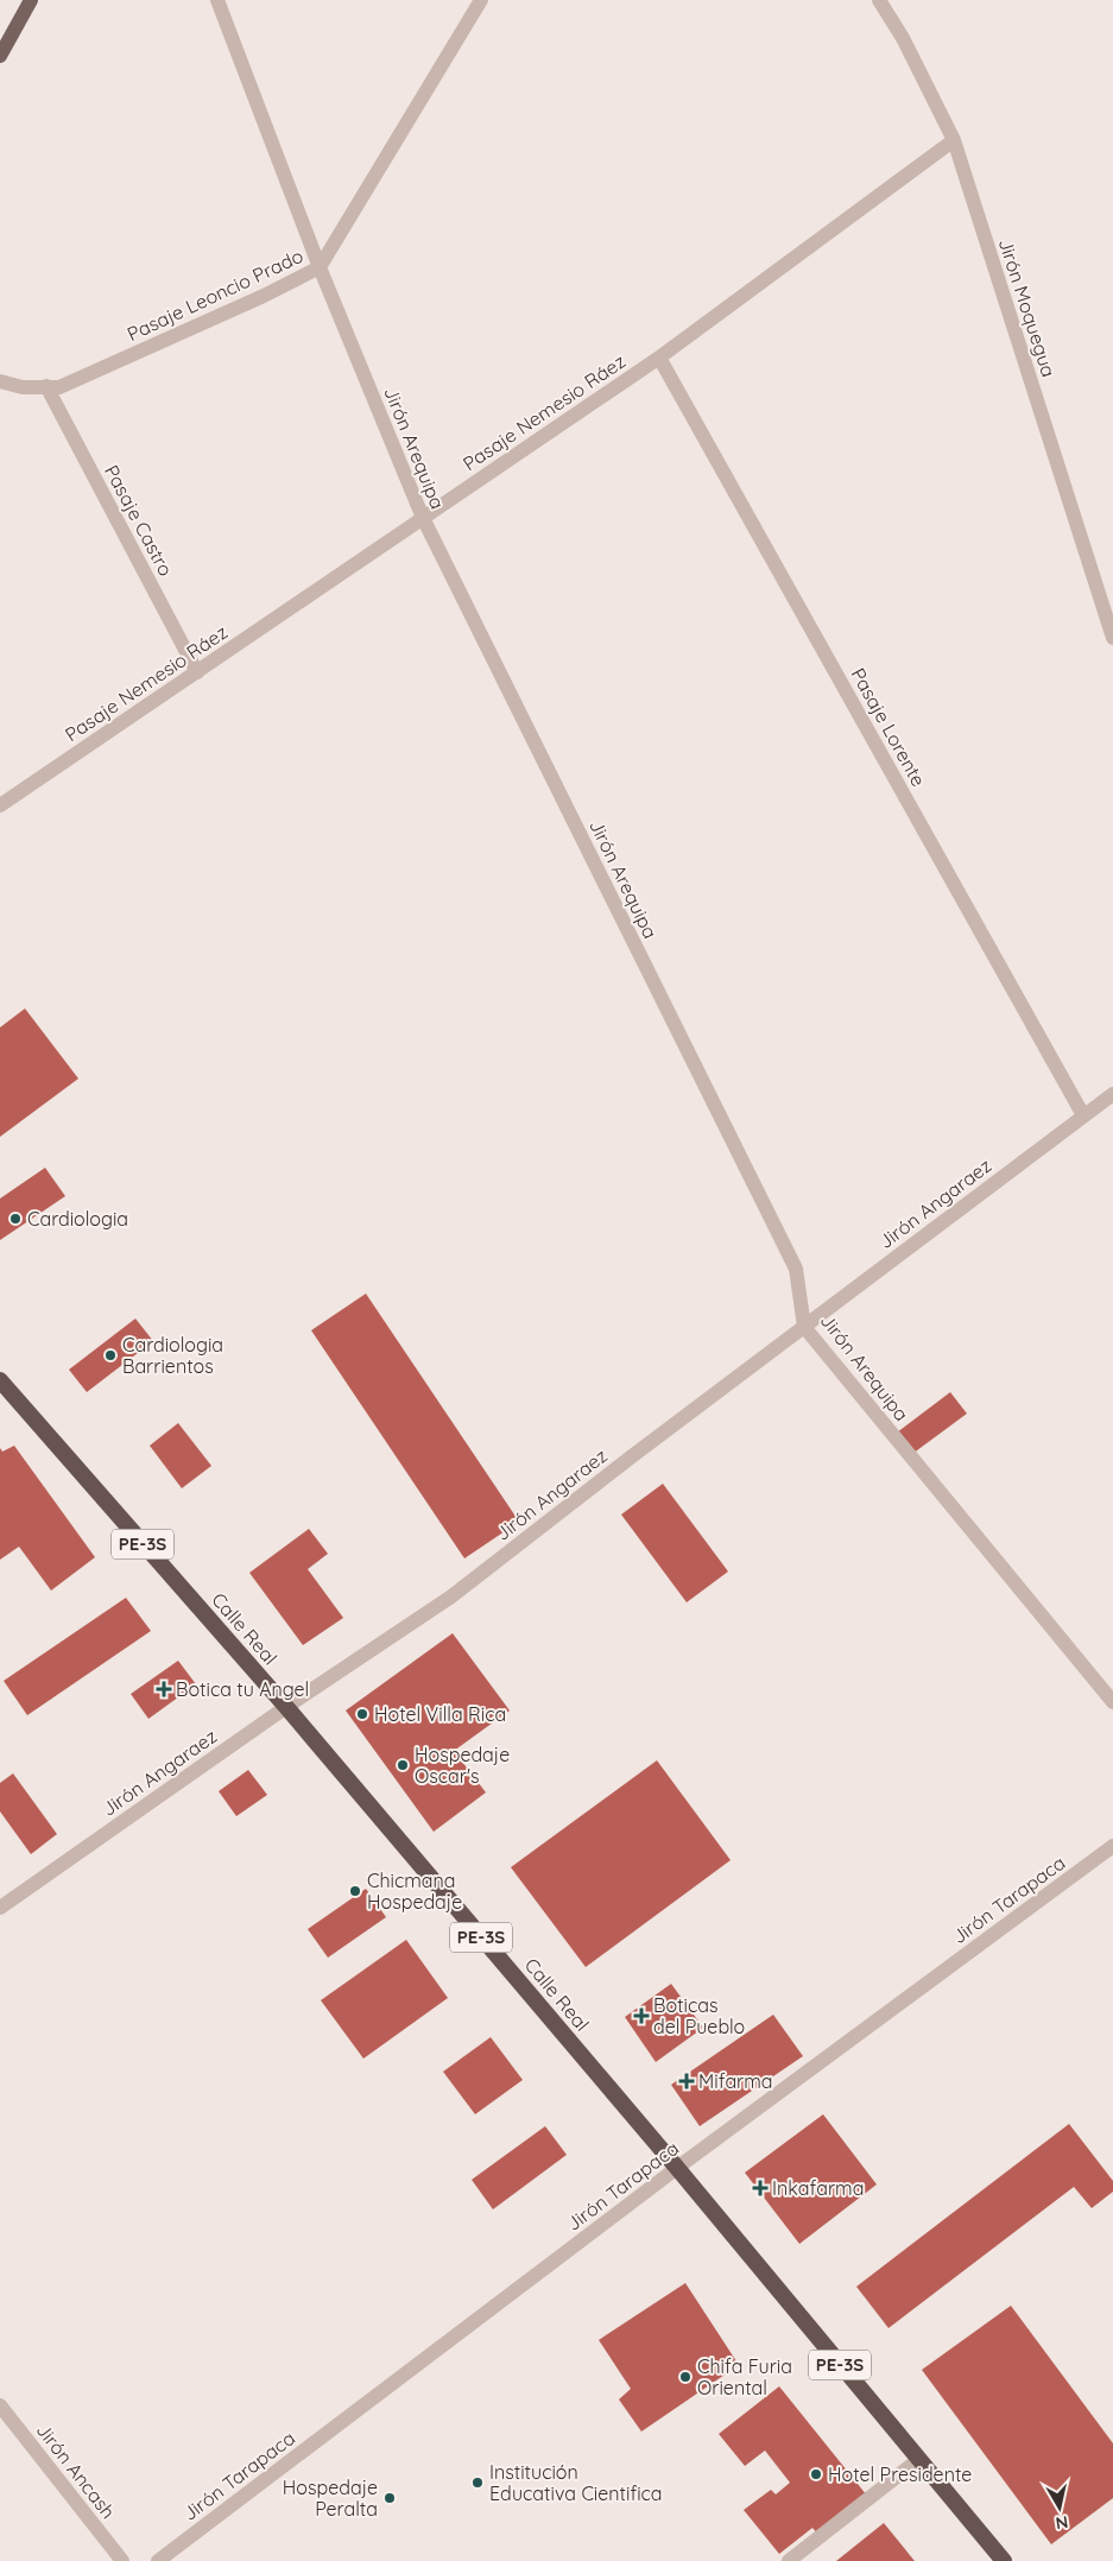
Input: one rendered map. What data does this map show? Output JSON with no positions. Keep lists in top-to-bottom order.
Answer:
{
  "streets": {
    "highway": ["PE-3S", "Calle Real"],
    "street": [
      "Pasaje Leoncio Prado",
      "Jirón Moquegua",
      "Pasaje Nemesio Ráez",
      "Jirón Arequipa",
      "Pasaje Castro",
      "Pasaje Lorente",
      "Jirón Angaraez",
      "Jirón Tarapaca",
      "Jirón Ancash"
    ]
  },
  "crossings": [
    ["Pasaje Leoncio Prado", "Jirón Arequipa"],
    ["Pasaje Leoncio Prado", "Pasaje Castro"],
    ["Jirón Moquegua", "Pasaje Nemesio Ráez"],
    ["Pasaje Nemesio Ráez", "Jirón Arequipa"],
    ["Pasaje Nemesio Ráez", "Pasaje Castro"],
    ["Pasaje Nemesio Ráez", "Pasaje Lorente"],
    ["Jirón Arequipa", "Jirón Angaraez"],
    ["Pasaje Lorente", "Jirón Angaraez"],
    ["Jirón Angaraez", "Calle Real"],
    ["Calle Real", "Jirón Tarapaca"]
  ],
  "places": {
    "other": [
      "Cardiologia",
      "Cardiologia Barrientos",
      "Hotel Villa Rica",
      "Hospedaje Oscar's",
      "Chicmana Hospedaje",
      "Chifa Furia Oriental",
      "Hotel Presidente",
      "Institución Educativa Cientifica",
      "Hospedaje Peralta"
    ],
    "health": [
      "Botica tu Angel",
      "Boticas del Pueblo",
      "Mifarma",
      "Inkafarma"
    ]
  },
  "north": "bottom"
}
